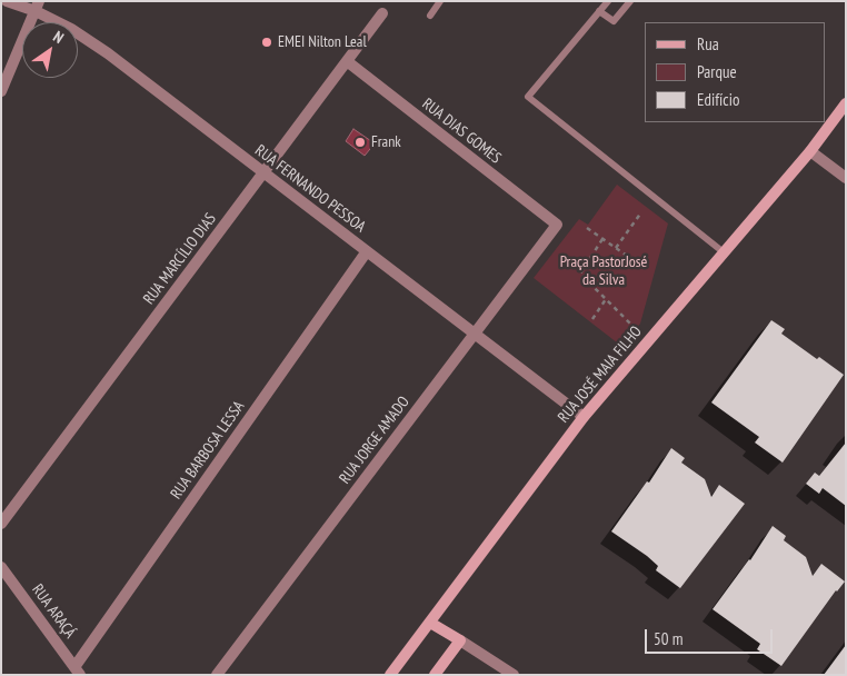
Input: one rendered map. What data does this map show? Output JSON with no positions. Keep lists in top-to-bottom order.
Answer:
{
  "streets": {
    "street": [
      "RUA DIAS GOMES",
      "RUA FERNANDO PESSOA",
      "RUA MARCÍLIO DIAS",
      "RUA JOSÉ MAIA FILHO",
      "RUA JORGE AMADO",
      "RUA BARBOSA LESSA",
      "RUA ARAÇÁ"
    ]
  },
  "crossings": [
    ["RUA DIAS GOMES", "RUA MARCÍLIO DIAS"],
    ["RUA DIAS GOMES", "RUA JORGE AMADO"],
    ["RUA FERNANDO PESSOA", "RUA MARCÍLIO DIAS"],
    ["RUA FERNANDO PESSOA", "RUA JOSÉ MAIA FILHO"],
    ["RUA FERNANDO PESSOA", "RUA JORGE AMADO"],
    ["RUA FERNANDO PESSOA", "RUA BARBOSA LESSA"],
    ["RUA BARBOSA LESSA", "RUA ARAÇÁ"]
  ],
  "parks": ["Praça PastorJosé da Silva"],
  "places": ["EMEI Nilton Leal", "Frank"],
  "legend": ["Rua", "Parque", "Edifício"],
  "scale_bar": "50 m",
  "north": "top right"
}
